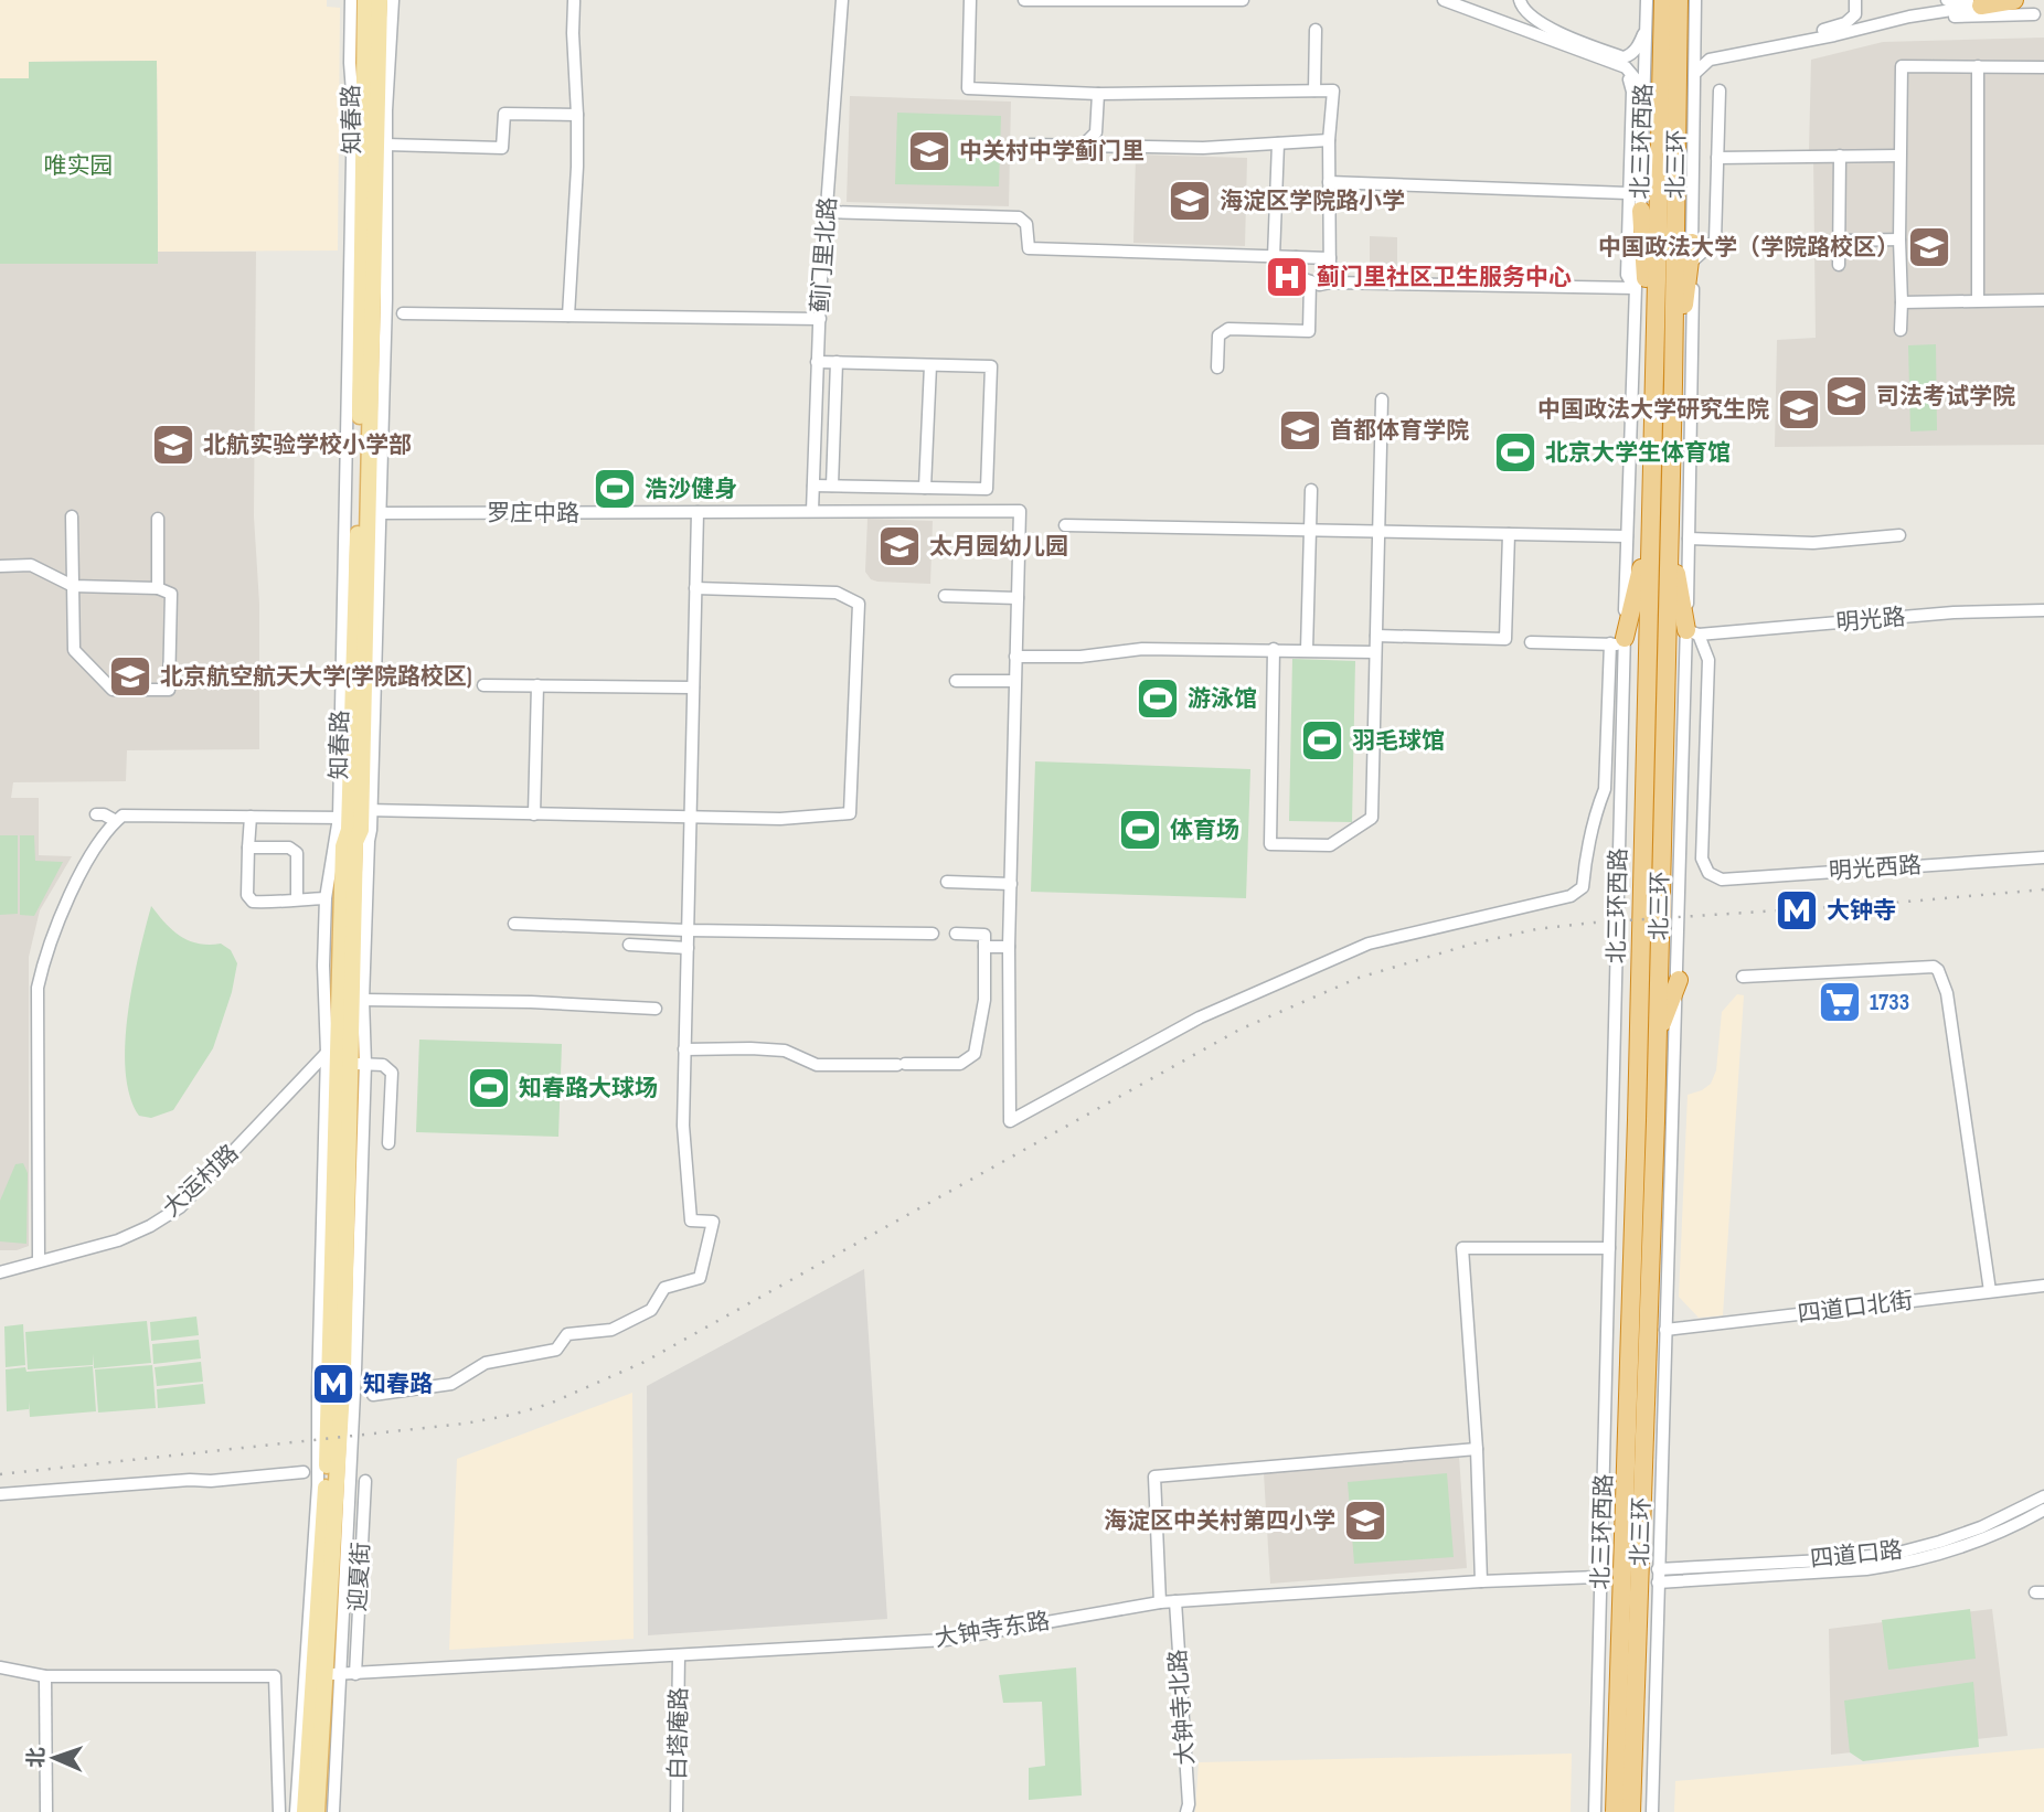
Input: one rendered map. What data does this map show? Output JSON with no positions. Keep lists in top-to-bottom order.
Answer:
{
  "streets": {
    "highway": ["北三环"],
    "main road": ["知春路"],
    "street": [
      "北三环西路",
      "蓟门里北路",
      "罗庄中路",
      "明光路",
      "明光西路",
      "大运村路",
      "四道口北街",
      "四道口路",
      "迎夏街",
      "大钟寺东路",
      "大钟寺北路",
      "白塔庵路"
    ]
  },
  "crossings": [
    ["知春路", "罗庄中路"],
    ["知春路", "大运村路"],
    ["知春路", "大钟寺东路"],
    ["北三环西路", "北三环"],
    ["北三环西路", "明光路"],
    ["北三环西路", "明光西路"],
    ["北三环西路", "四道口北街"],
    ["北三环西路", "四道口路"],
    ["北三环西路", "大钟寺东路"],
    ["蓟门里北路", "罗庄中路"],
    ["明光路", "明光西路"],
    ["四道口路", "大钟寺东路"],
    ["迎夏街", "大钟寺东路"],
    ["大钟寺东路", "大钟寺北路"],
    ["大钟寺东路", "白塔庵路"]
  ],
  "parks": ["唯实园"],
  "places": {
    "school or university": [
      "中关村中学蓟门里",
      "海淀区学院路小学",
      "中国政法大学（学院路校区）",
      "司法考试学院",
      "中国政法大学研究生院",
      "首都体育学院",
      "北航实验学校小学部",
      "太月园幼儿园",
      "北京航空航天大学(学院路校区)",
      "海淀区中关村第四小学"
    ],
    "hospital": ["蓟门里社区卫生服务中心"],
    "sports": [
      "北京大学生体育馆",
      "浩沙健身",
      "游泳馆",
      "羽毛球馆",
      "体育场",
      "知春路大球场"
    ],
    "metro station": ["大钟寺", "知春路"],
    "supermarket": ["1733"]
  },
  "north": "left"
}
